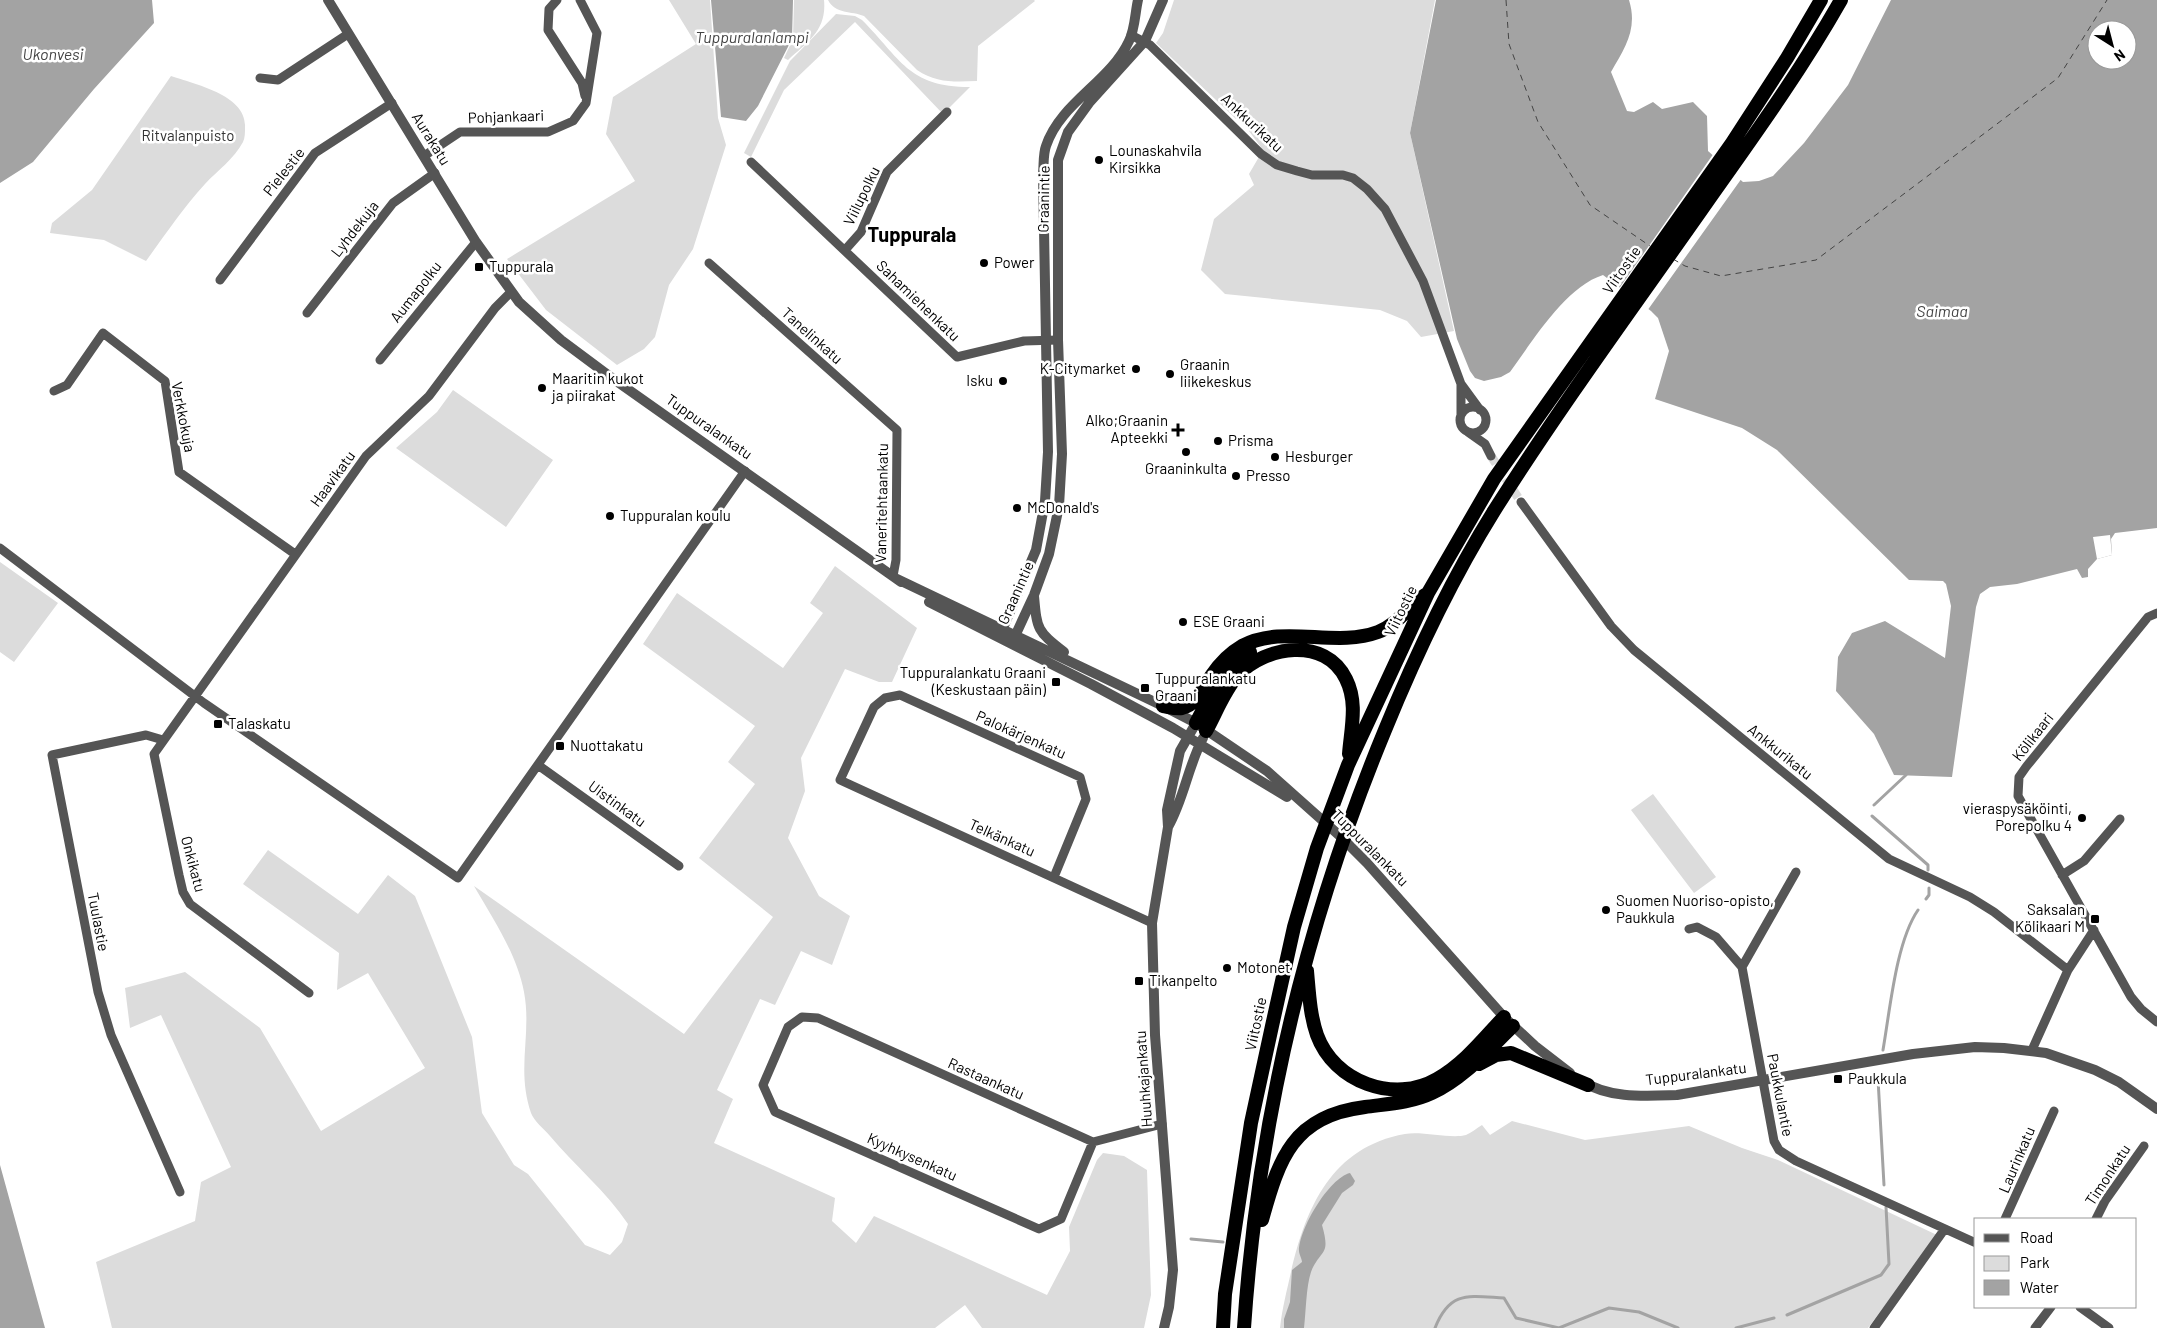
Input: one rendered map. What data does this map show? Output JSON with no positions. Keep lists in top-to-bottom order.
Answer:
{
  "streets": {
    "highway": ["Viitostie"],
    "street": [
      "Pohjankaari",
      "Ankkurikatu",
      "Aurakatu",
      "Pielestie",
      "Viilupolku",
      "Graanintie",
      "Lyhdekuja",
      "Aumapolku",
      "Sahamiehenkatu",
      "Tanelinkatu",
      "Verkkokuja",
      "Tuppuralankatu",
      "Haavikatu",
      "Vaneritehtaankatu",
      "Palokärjenkatu",
      "Kölikaari",
      "Uistinkatu",
      "Telkänkatu",
      "Onkikatu",
      "Tuulastie",
      "Rastaankatu",
      "Huuhkajankatu",
      "Paukkulantie",
      "Kyyhkysenkatu",
      "Laurinkatu",
      "Timonkatu"
    ]
  },
  "crossings": [
    ["Pohjankaari", "Aurakatu"],
    ["Ankkurikatu", "Graanintie"],
    ["Aurakatu", "Pielestie"],
    ["Aurakatu", "Lyhdekuja"],
    ["Aurakatu", "Aumapolku"],
    ["Aurakatu", "Tuppuralankatu"],
    ["Aurakatu", "Haavikatu"],
    ["Viilupolku", "Sahamiehenkatu"],
    ["Graanintie", "Sahamiehenkatu"],
    ["Graanintie", "Tuppuralankatu"],
    ["Tanelinkatu", "Vaneritehtaankatu"],
    ["Verkkokuja", "Haavikatu"],
    ["Tuppuralankatu", "Haavikatu"],
    ["Tuppuralankatu", "Vaneritehtaankatu"],
    ["Tuppuralankatu", "Huuhkajankatu"],
    ["Tuppuralankatu", "Paukkulantie"],
    ["Haavikatu", "Onkikatu"],
    ["Palokärjenkatu", "Telkänkatu"],
    ["Telkänkatu", "Huuhkajankatu"],
    ["Onkikatu", "Tuulastie"],
    ["Rastaankatu", "Kyyhkysenkatu"]
  ],
  "districts": ["Tuppurala"],
  "water": ["Tuppuralanlampi", "Ukonvesi", "Saimaa"],
  "parks": ["Ritvalanpuisto"],
  "places": {
    "other": [
      "Lounaskahvila Kirsikka",
      "Power",
      "K-Citymarket",
      "Graanin liikekeskus",
      "Isku",
      "Maaritin kukot ja piirakat",
      "Prisma",
      "Graaninkulta",
      "Hesburger",
      "Presso",
      "McDonald's",
      "Tuppuralan koulu",
      "ESE Graani",
      "vieraspysäköinti, Porepolku 4",
      "Suomen Nuoriso-opisto, Paukkula",
      "Motonet"
    ],
    "transit": [
      "Tuppurala",
      "Tuppuralankatu Graani (Keskustaan päin)",
      "Tuppuralankatu Graani",
      "Talaskatu",
      "Nuottakatu",
      "Saksalan Kölikaari M",
      "Tikanpelto",
      "Paukkula"
    ],
    "health": ["Alko;Graanin Apteekki"]
  },
  "legend": ["Road", "Park", "Water"],
  "north": "bottom right"
}
